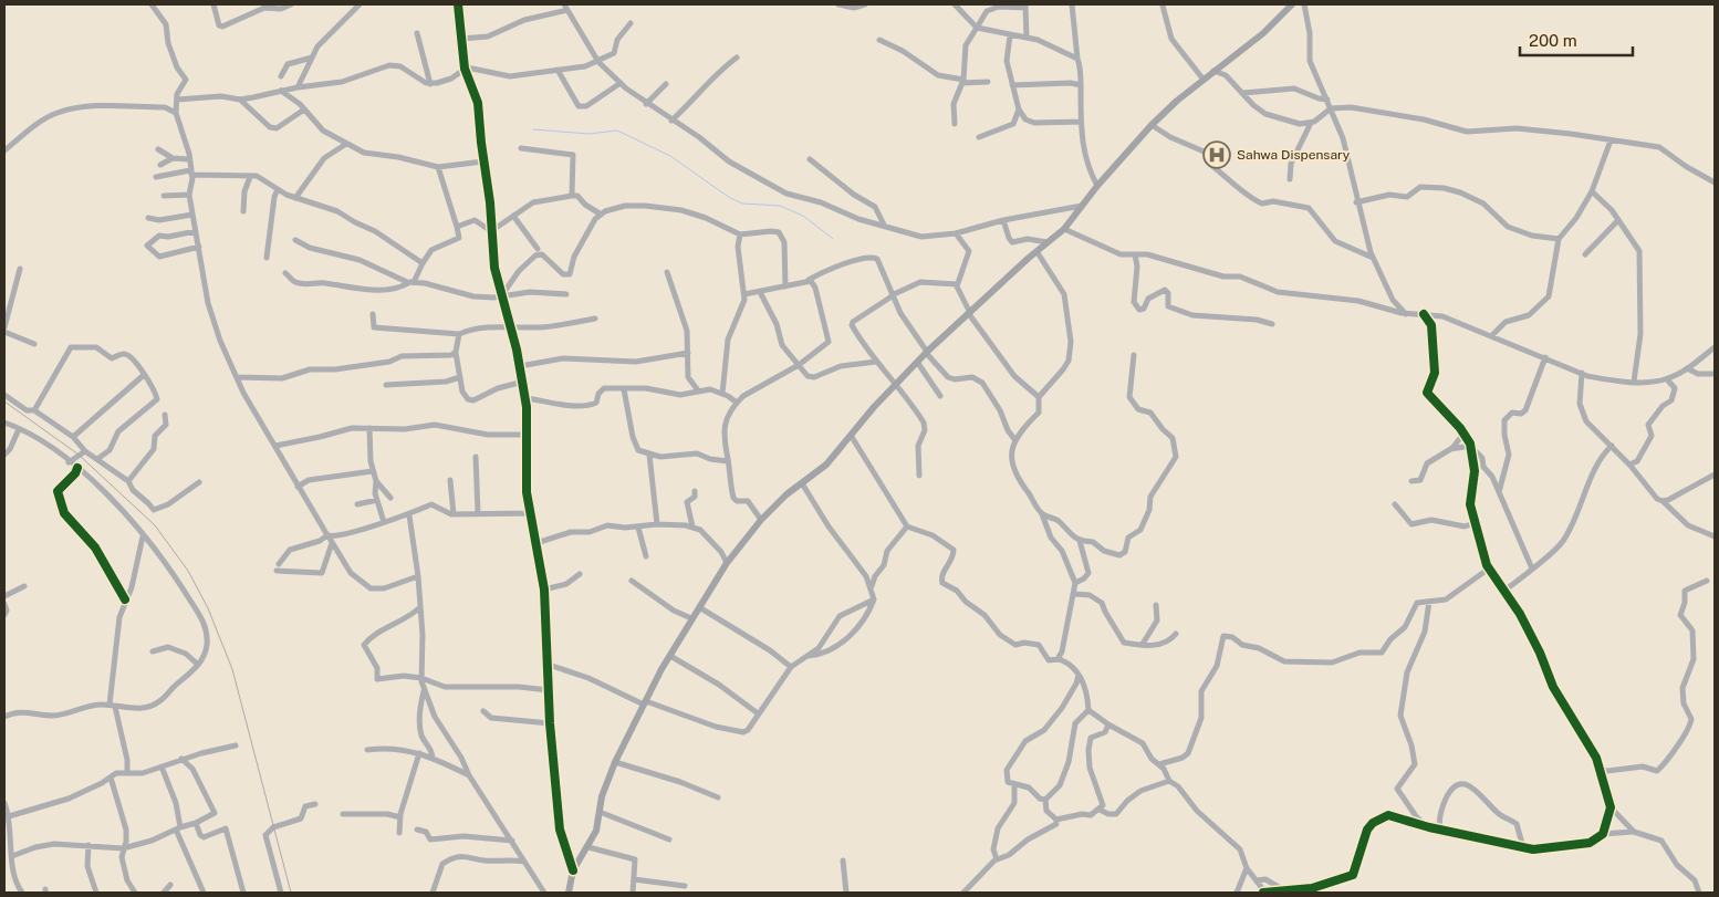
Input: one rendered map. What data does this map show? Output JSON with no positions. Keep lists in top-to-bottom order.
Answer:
{
  "places": {
    "hospital": ["Sahwa Dispensary"]
  },
  "scale_bar": "200 m"
}
